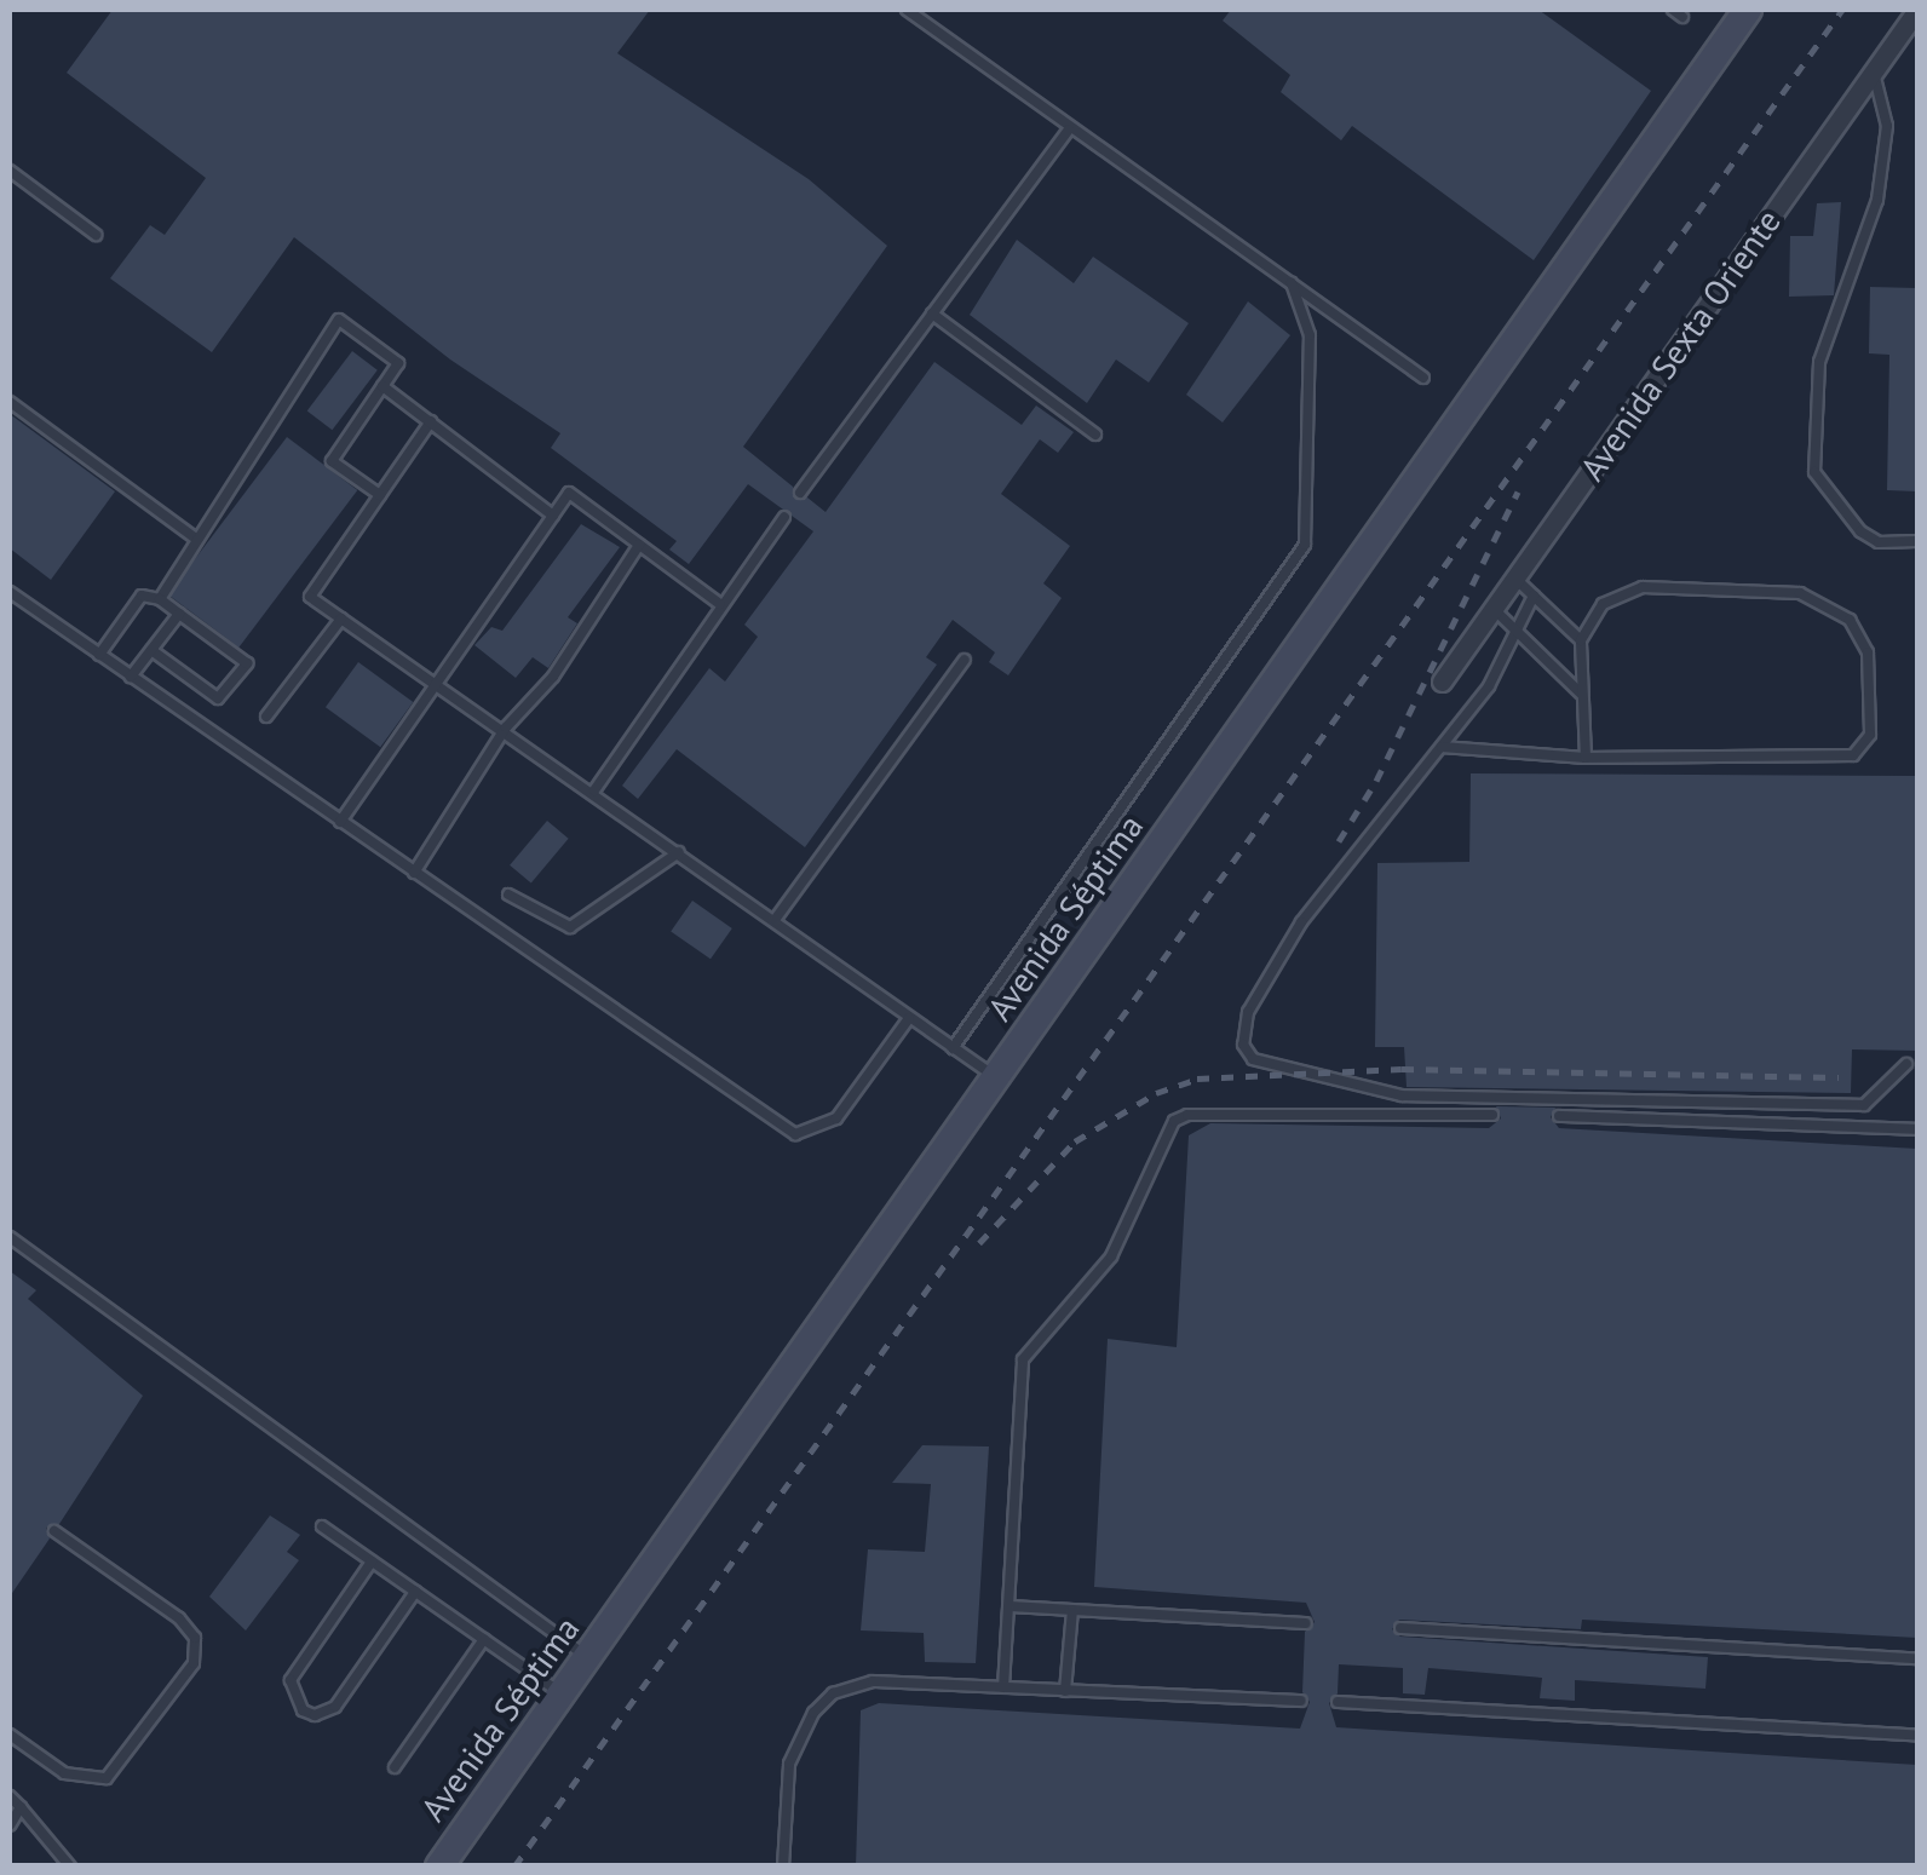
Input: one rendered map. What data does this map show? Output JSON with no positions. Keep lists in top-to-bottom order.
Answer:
{
  "streets": {
    "street": ["Avenida Sexta Oriente", "Avenida Séptima"]
  }
}
